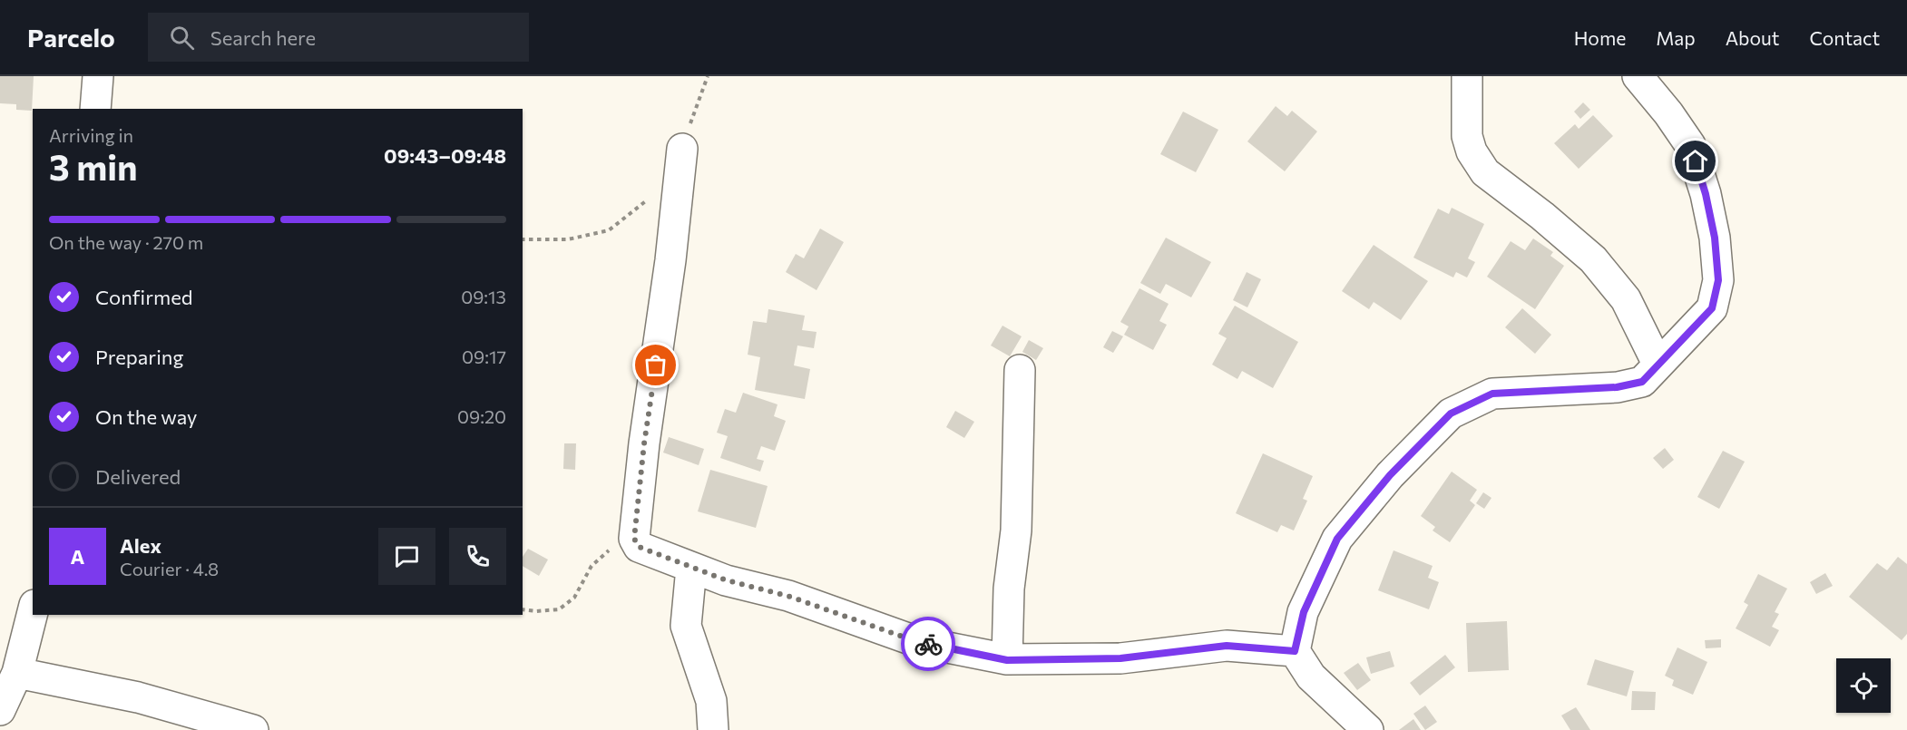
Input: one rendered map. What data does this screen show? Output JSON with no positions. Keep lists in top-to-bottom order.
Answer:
{
  "page": {
    "header": "Parcelo",
    "search": "Search here",
    "nav": [
      "Home",
      "Map",
      "About",
      "Contact"
    ],
    "heading": ["3 min", "Arriving in", "09:43–09:48"],
    "panel": ["Alex", "Courier · 4.8"],
    "bar": "On the way · 270 m",
    "list": [
      ["Confirmed", "09:13"],
      ["Preparing", "09:17"],
      ["On the way", "09:20"],
      "Delivered"
    ],
    "round": "A"
  }
}
